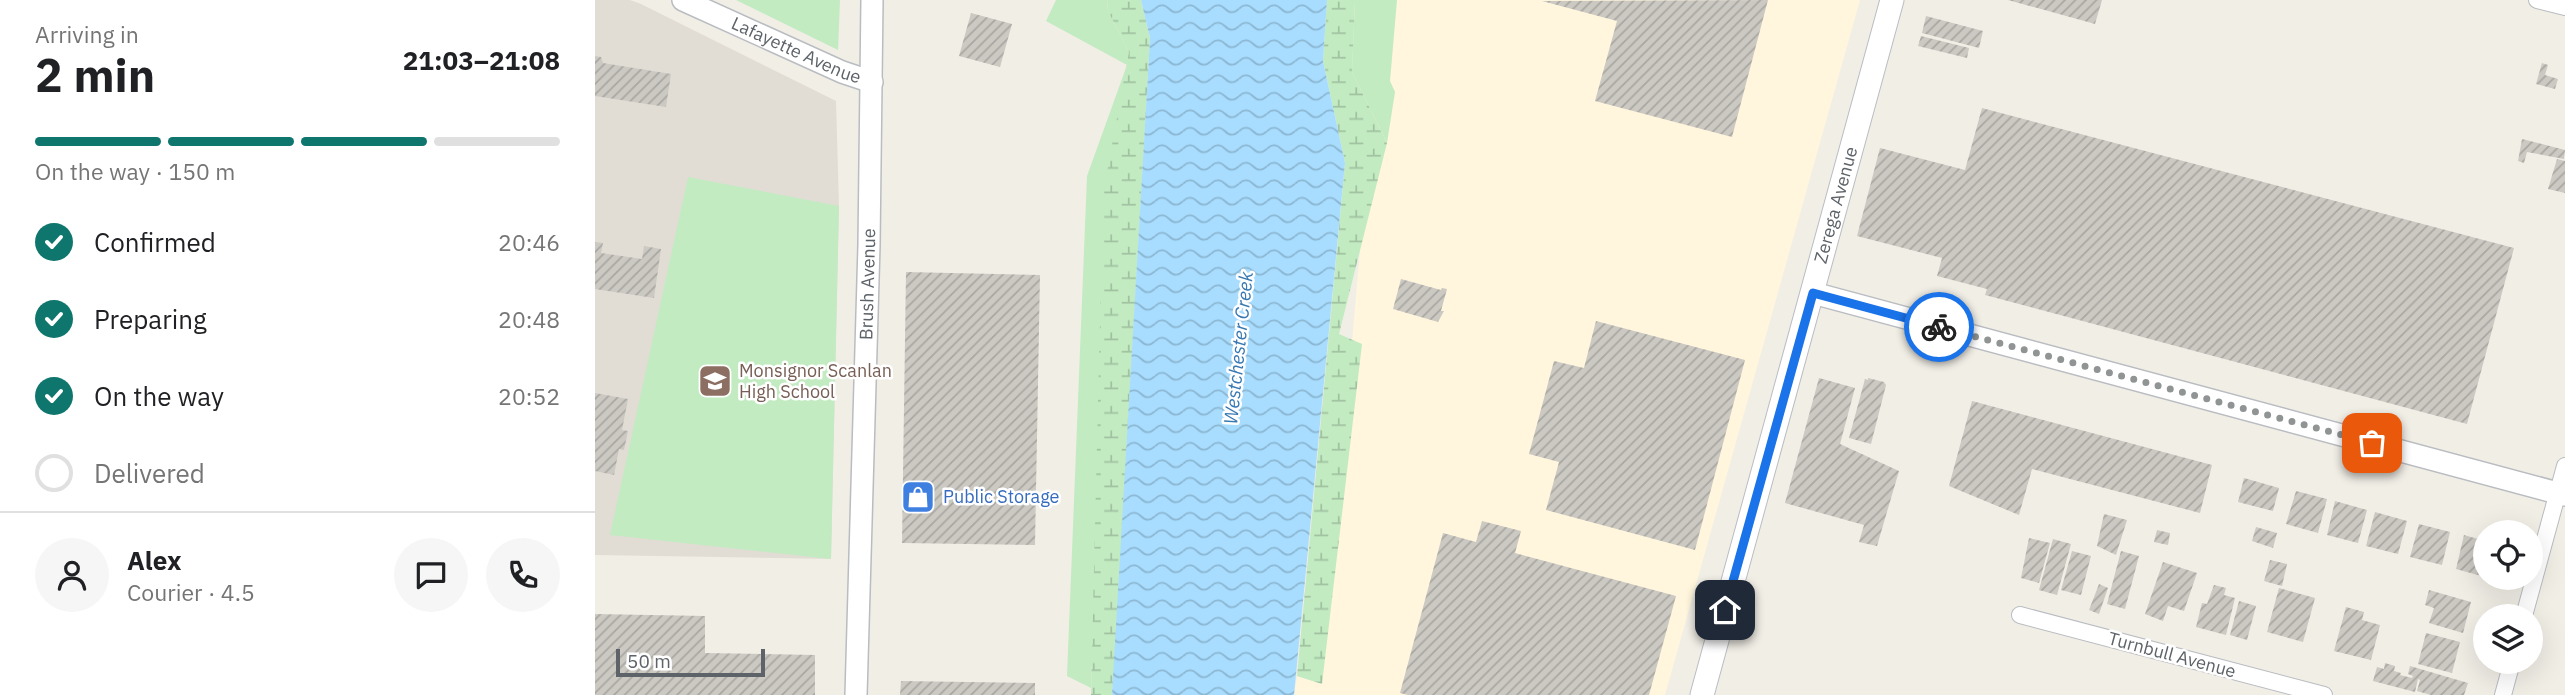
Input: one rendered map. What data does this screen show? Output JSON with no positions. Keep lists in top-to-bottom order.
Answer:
{
  "streets": {
    "main road": ["Zerega Avenue"],
    "street": ["Lafayette Avenue", "Brush Avenue", "Turnbull Avenue"]
  },
  "crossings": [
    ["Lafayette Avenue", "Brush Avenue"]
  ],
  "water": ["Westchester Creek"],
  "places": {
    "school or university": ["Monsignor Scanlan High School"],
    "shop": ["Public Storage"]
  },
  "scale_bar": "50 m",
  "page": {
    "heading": ["2 min", "Arriving in", "21:03–21:08"],
    "panel": ["Alex", "Courier · 4.5"],
    "bar": "On the way · 150 m",
    "list": [
      ["Confirmed", "20:46"],
      ["Preparing", "20:48"],
      ["On the way", "20:52"],
      "Delivered"
    ],
    "scale": "50 m"
  }
}
